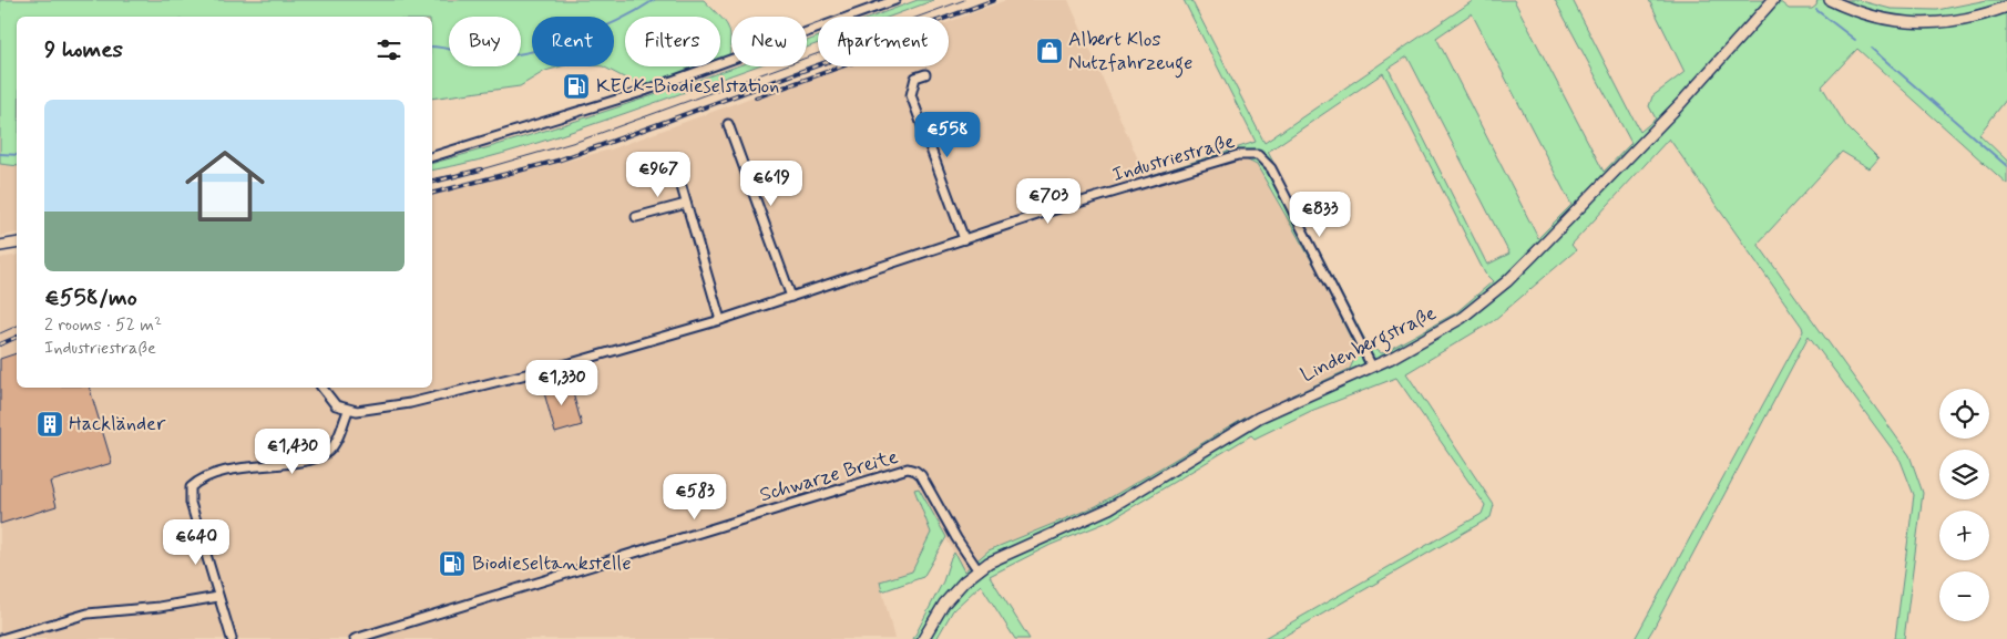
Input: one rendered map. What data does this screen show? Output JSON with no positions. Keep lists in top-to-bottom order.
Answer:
{
  "streets": {
    "main road": ["Lindenbergstraße"],
    "street": ["Industriestraße", "Schwarze Breite"]
  },
  "crossings": [
    ["Industriestraße", "Lindenbergstraße"],
    ["Lindenbergstraße", "Schwarze Breite"]
  ],
  "places": {
    "shop": ["Albert Klos Nutzfahrzeuge"],
    "fuel station": ["KECK-Biodieselstation", "Biodieseltankstelle"],
    "building": ["Hackländer"]
  },
  "page": {
    "chip": [
      "Buy",
      "Rent",
      "Filters",
      "New",
      "Apartment"
    ],
    "heading": "9 homes",
    "list": [
      {
        "name": "€558/mo",
        "note": "2 rooms · 52 m² · Industriestraße"
      }
    ],
    "price": [
      "€558",
      "€967",
      "€619",
      "€703",
      "€833",
      "€1,330",
      "€1,430",
      "€583",
      "€640"
    ],
    "map_buttons": ["+", "−"]
  }
}
